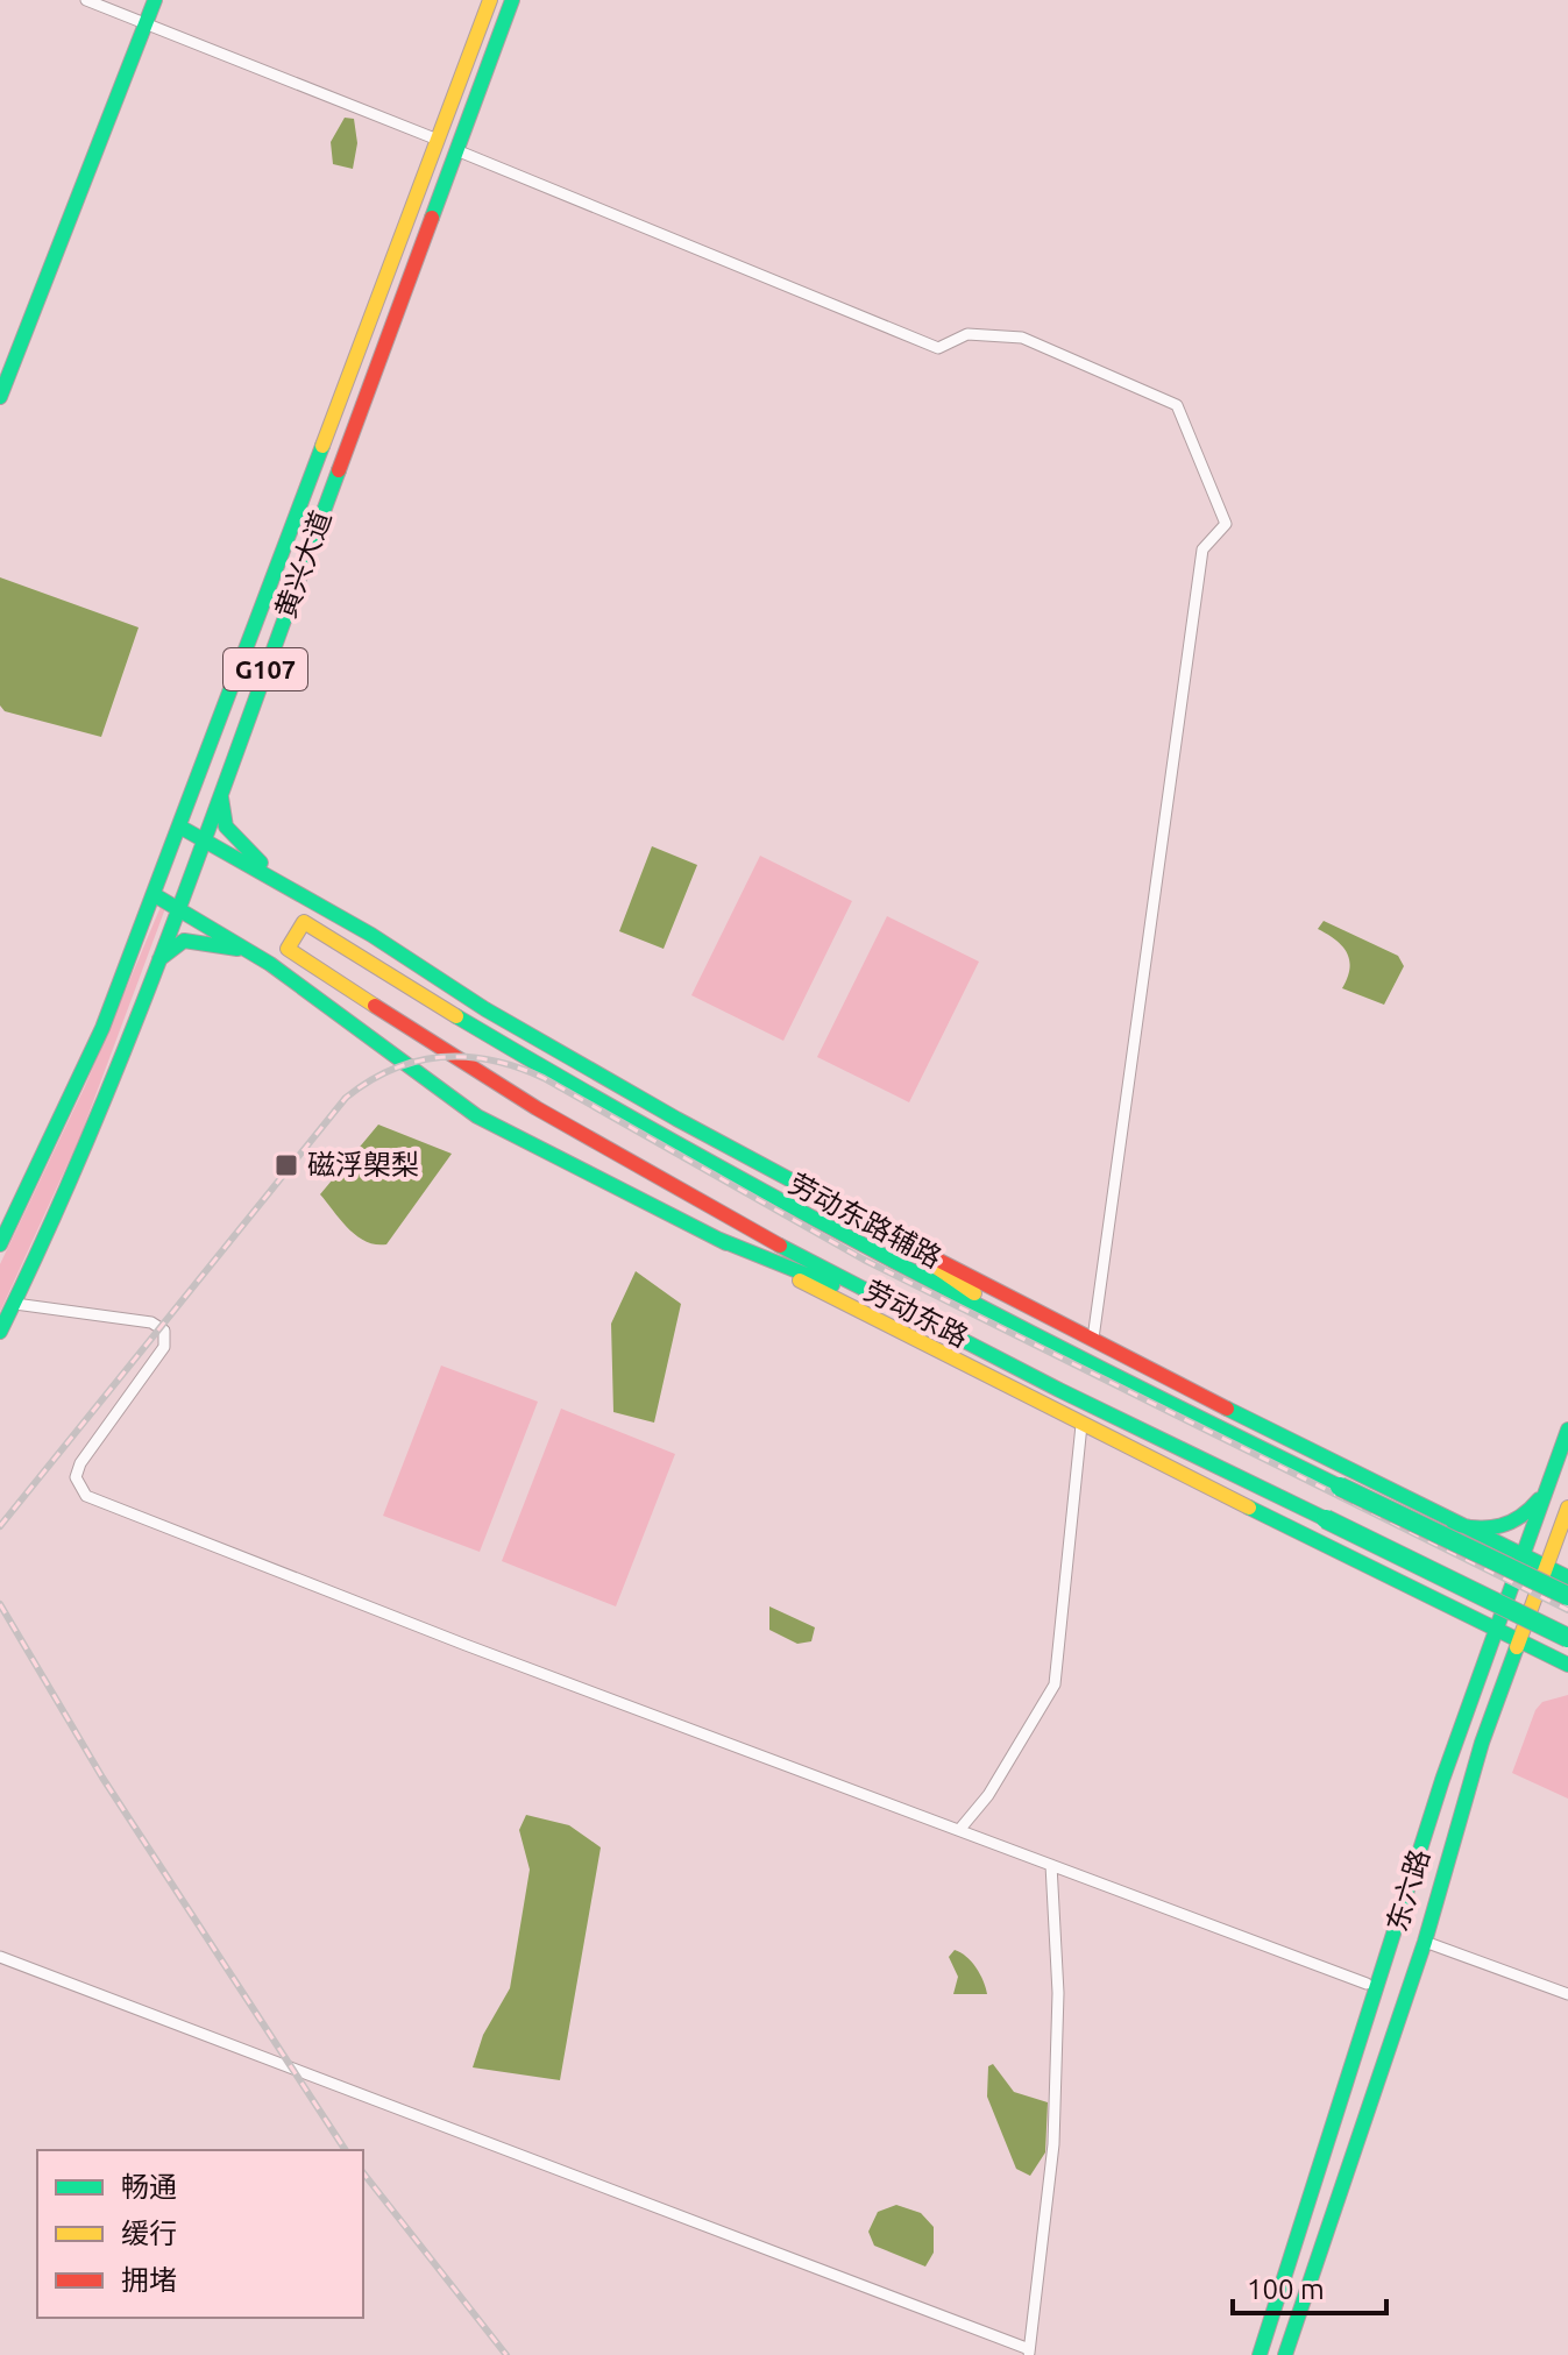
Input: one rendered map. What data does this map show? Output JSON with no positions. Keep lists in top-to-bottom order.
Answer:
{
  "streets": {
    "main road": [
      "黄兴大道",
      "G107",
      "劳动东路辅路",
      "劳动东路",
      "东六路"
    ]
  },
  "crossings": [
    ["黄兴大道", "劳动东路辅路"],
    ["劳动东路辅路", "东六路"]
  ],
  "places": {
    "transit": ["磁浮㮾梨"]
  },
  "legend": ["畅通", "缓行", "拥堵"],
  "scale_bar": "100 m"
}
